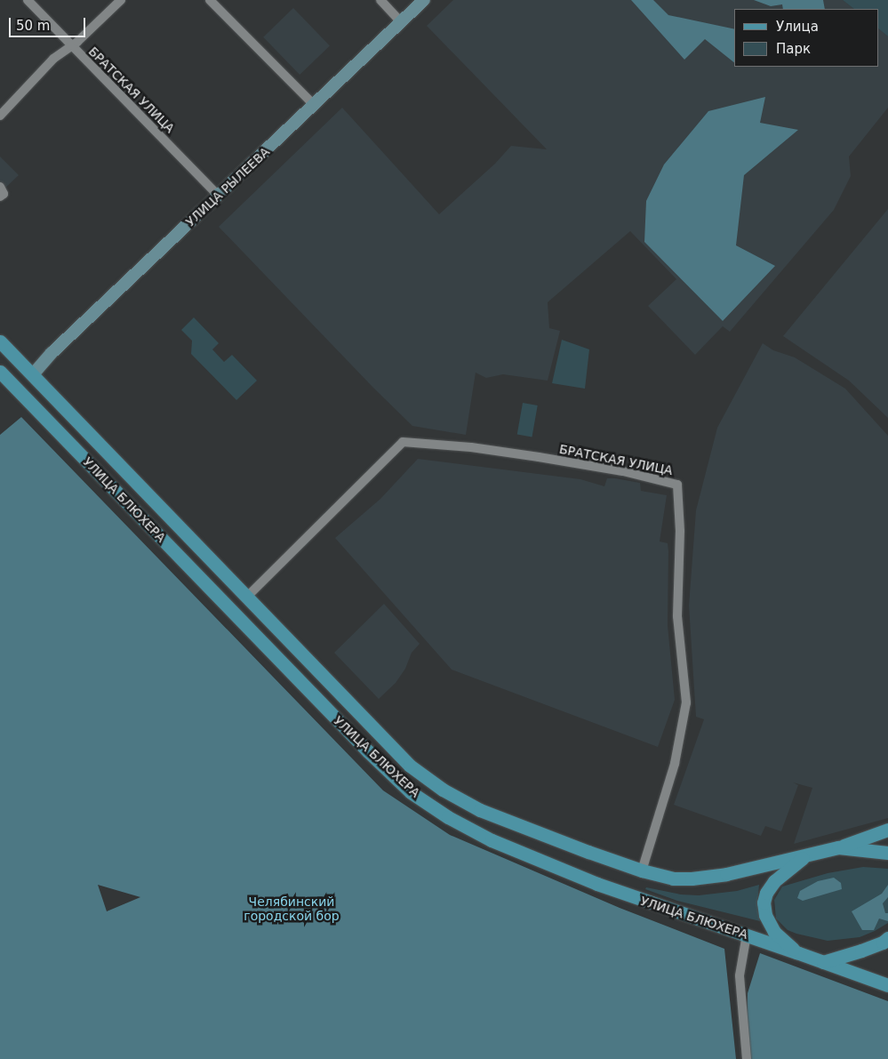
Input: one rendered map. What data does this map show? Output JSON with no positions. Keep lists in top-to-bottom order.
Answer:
{
  "streets": {
    "main road": ["УЛИЦА БЛЮХЕРА"],
    "street": ["БРАТСКАЯ УЛИЦА", "УЛИЦА РЫЛЕЕВА"]
  },
  "crossings": [
    ["БРАТСКАЯ УЛИЦА", "УЛИЦА РЫЛЕЕВА"],
    ["БРАТСКАЯ УЛИЦА", "УЛИЦА БЛЮХЕРА"],
    ["УЛИЦА РЫЛЕЕВА", "УЛИЦА БЛЮХЕРА"]
  ],
  "parks": ["Челябинский городской бор"],
  "legend": ["Улица", "Парк"],
  "scale_bar": "50 m"
}
